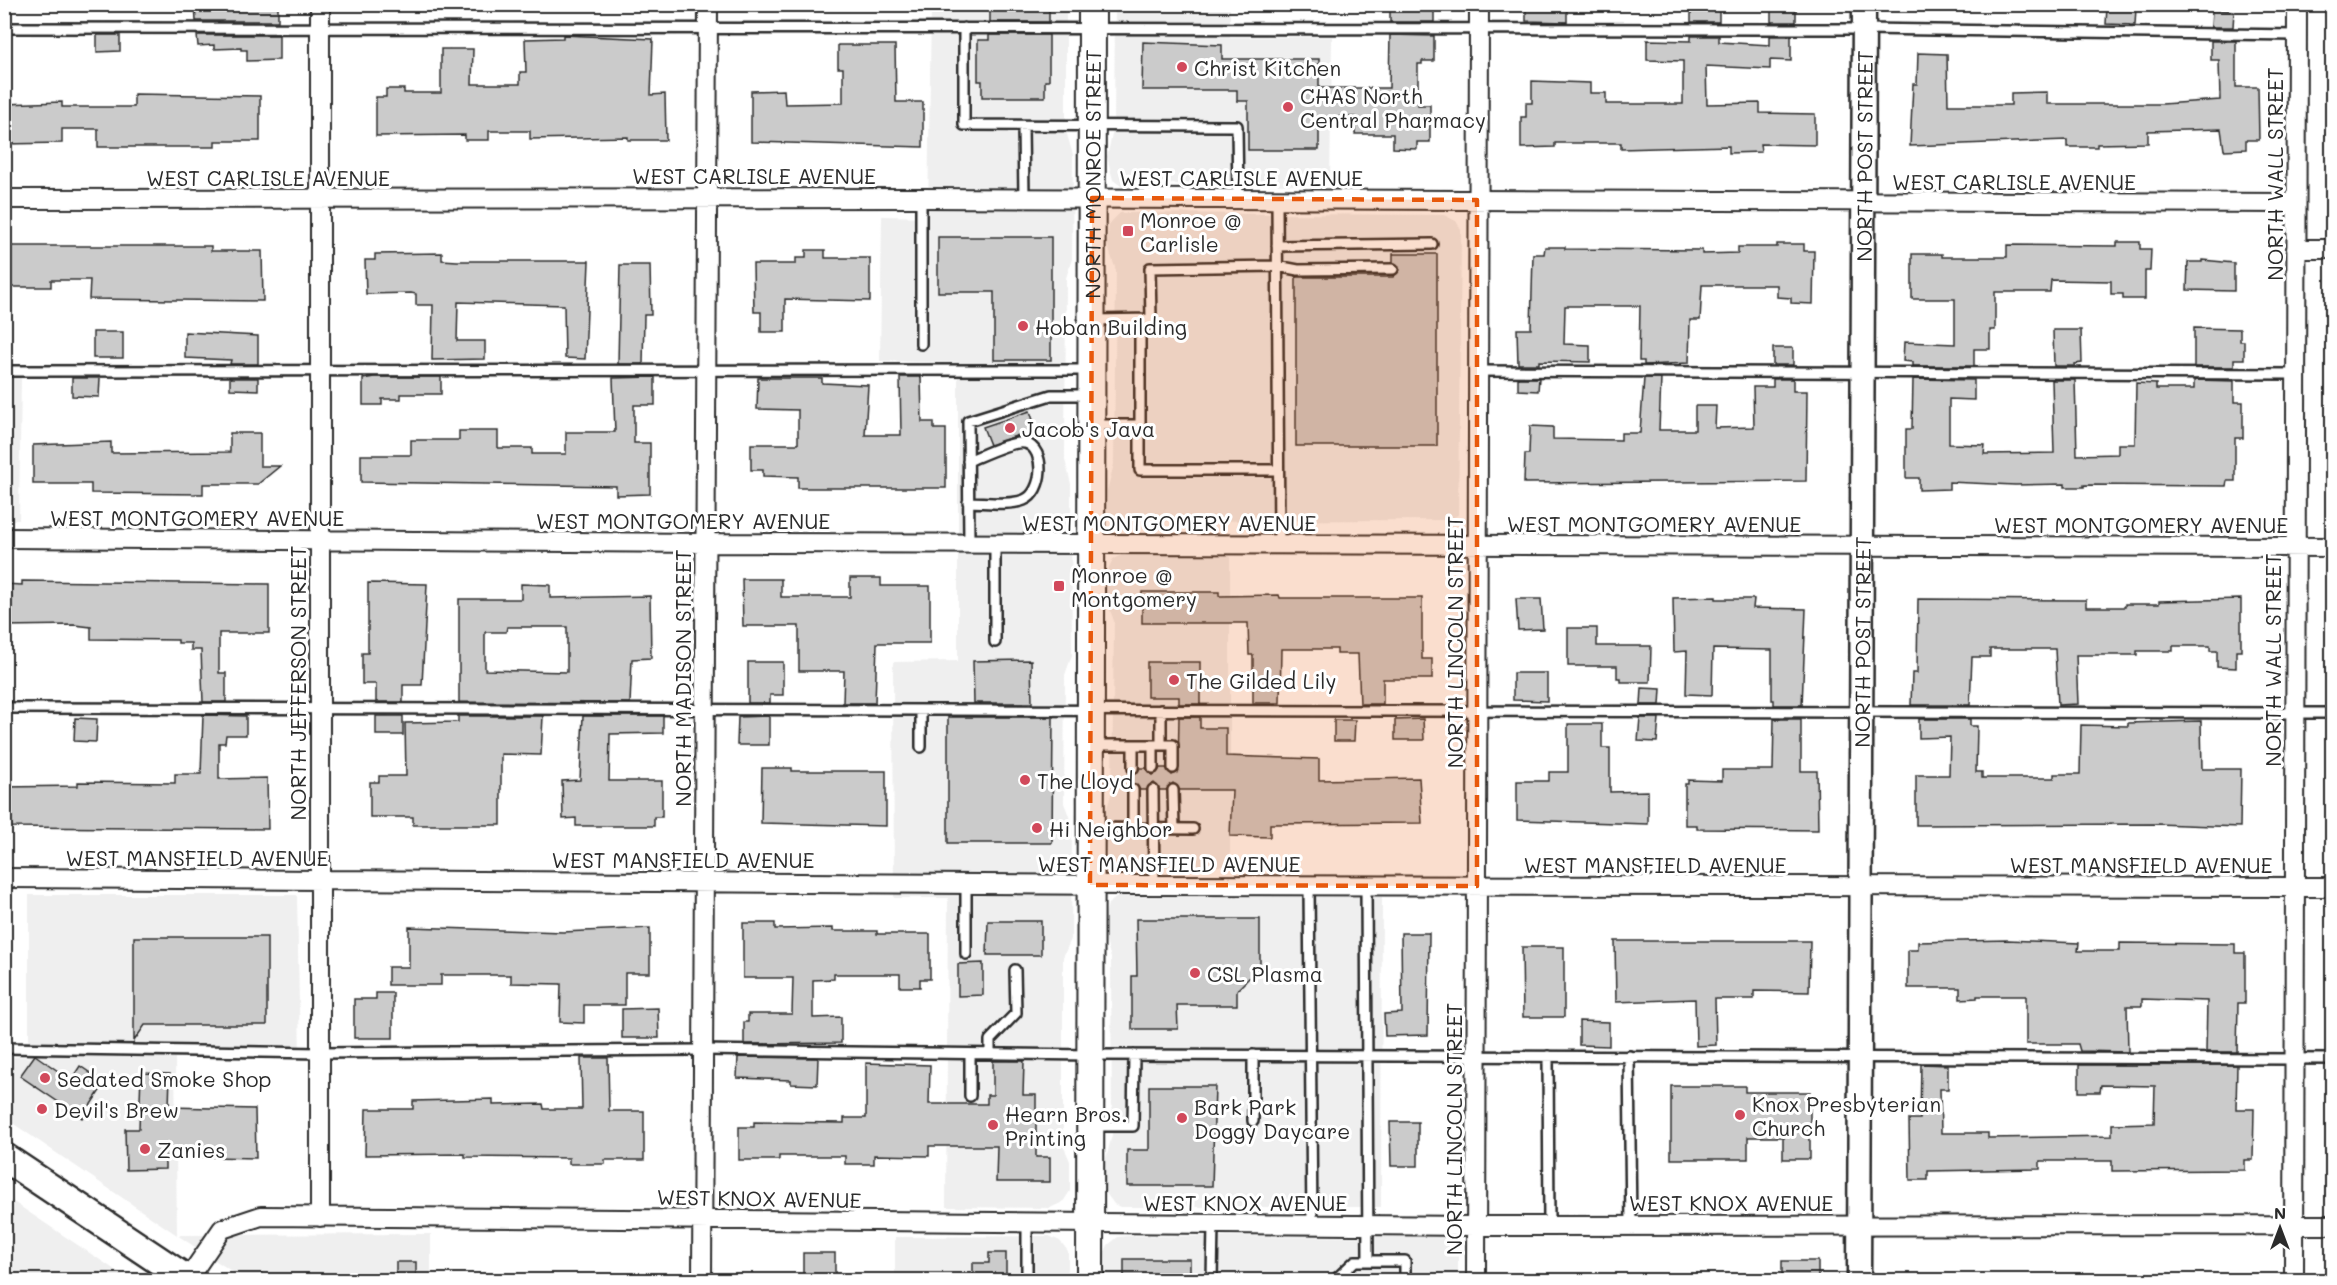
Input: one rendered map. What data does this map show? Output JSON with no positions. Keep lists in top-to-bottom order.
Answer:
{
  "streets": {
    "main road": ["NORTH MONROE STREET"],
    "street": [
      "NORTH POST STREET",
      "NORTH WALL STREET",
      "WEST CARLISLE AVENUE",
      "WEST MONTGOMERY AVENUE",
      "NORTH LINCOLN STREET",
      "NORTH MADISON STREET",
      "NORTH JEFFERSON STREET",
      "WEST MANSFIELD AVENUE",
      "WEST KNOX AVENUE"
    ]
  },
  "crossings": [
    ["NORTH POST STREET", "WEST CARLISLE AVENUE"],
    ["NORTH POST STREET", "WEST MONTGOMERY AVENUE"],
    ["NORTH POST STREET", "WEST MANSFIELD AVENUE"],
    ["NORTH POST STREET", "WEST KNOX AVENUE"],
    ["NORTH WALL STREET", "WEST CARLISLE AVENUE"],
    ["NORTH WALL STREET", "WEST MONTGOMERY AVENUE"],
    ["NORTH WALL STREET", "WEST MANSFIELD AVENUE"],
    ["NORTH WALL STREET", "WEST KNOX AVENUE"],
    ["WEST CARLISLE AVENUE", "NORTH MONROE STREET"],
    ["WEST CARLISLE AVENUE", "NORTH LINCOLN STREET"],
    ["WEST CARLISLE AVENUE", "NORTH MADISON STREET"],
    ["WEST CARLISLE AVENUE", "NORTH JEFFERSON STREET"],
    ["NORTH MONROE STREET", "WEST MONTGOMERY AVENUE"],
    ["NORTH MONROE STREET", "WEST MANSFIELD AVENUE"],
    ["NORTH MONROE STREET", "WEST KNOX AVENUE"],
    ["WEST MONTGOMERY AVENUE", "NORTH LINCOLN STREET"],
    ["WEST MONTGOMERY AVENUE", "NORTH MADISON STREET"],
    ["WEST MONTGOMERY AVENUE", "NORTH JEFFERSON STREET"],
    ["NORTH LINCOLN STREET", "WEST MANSFIELD AVENUE"],
    ["NORTH LINCOLN STREET", "WEST KNOX AVENUE"],
    ["NORTH MADISON STREET", "WEST MANSFIELD AVENUE"],
    ["NORTH MADISON STREET", "WEST KNOX AVENUE"],
    ["NORTH JEFFERSON STREET", "WEST MANSFIELD AVENUE"],
    ["NORTH JEFFERSON STREET", "WEST KNOX AVENUE"]
  ],
  "places": {
    "other": [
      "Christ Kitchen",
      "CHAS North Central Pharmacy",
      "Hoban Building",
      "Jacob's Java",
      "The Gilded Lily",
      "The Lloyd",
      "Hi Neighbor",
      "CSL Plasma",
      "Sedated Smoke Shop",
      "Devil's Brew",
      "Knox Presbyterian Church",
      "Bark Park Doggy Daycare",
      "Hearn Bros. Printing",
      "Zanies"
    ],
    "transit": ["Monroe @ Carlisle", "Monroe @ Montgomery"]
  },
  "north": "top"
}
